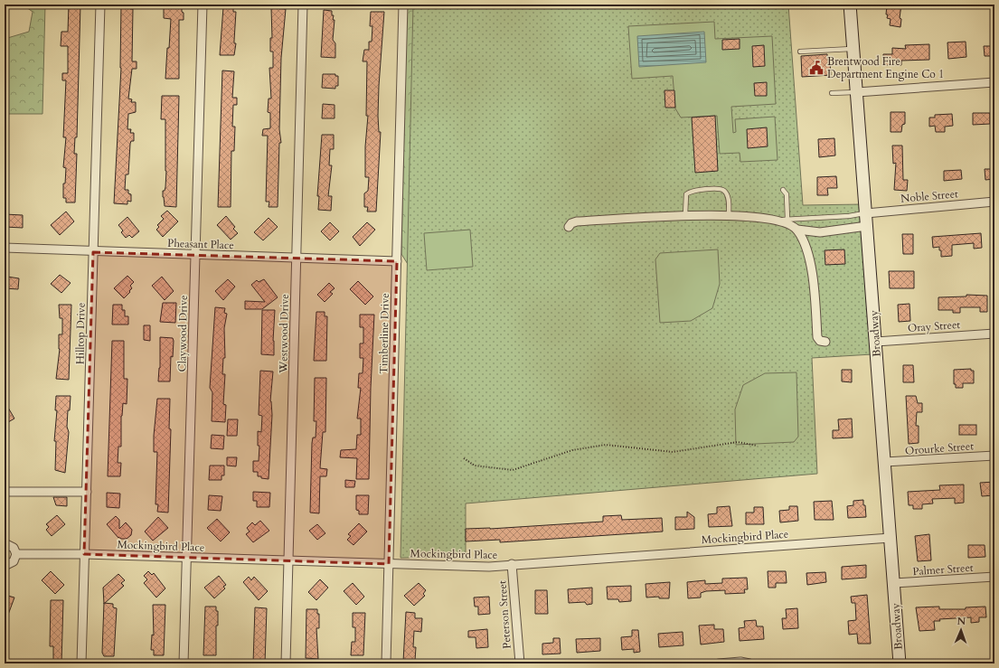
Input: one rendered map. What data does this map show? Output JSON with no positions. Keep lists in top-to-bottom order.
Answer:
{
  "streets": {
    "street": [
      "Noble Street",
      "Pheasant Place",
      "Oray Street",
      "Hilltop Drive",
      "Claywood Drive",
      "Westwood Drive",
      "Timberline Drive",
      "Broadway",
      "Orourke Street",
      "Mockingbird Place",
      "Palmer Street",
      "Peterson Street"
    ]
  },
  "crossings": [
    ["Noble Street", "Broadway"],
    ["Pheasant Place", "Hilltop Drive"],
    ["Pheasant Place", "Claywood Drive"],
    ["Pheasant Place", "Westwood Drive"],
    ["Pheasant Place", "Timberline Drive"],
    ["Oray Street", "Broadway"],
    ["Hilltop Drive", "Mockingbird Place"],
    ["Claywood Drive", "Mockingbird Place"],
    ["Westwood Drive", "Mockingbird Place"],
    ["Timberline Drive", "Mockingbird Place"],
    ["Broadway", "Orourke Street"],
    ["Broadway", "Mockingbird Place"],
    ["Broadway", "Palmer Street"],
    ["Mockingbird Place", "Peterson Street"]
  ],
  "places": {
    "public building": ["Brentwood Fire Department Engine Co 1"]
  },
  "north": "top"
}
